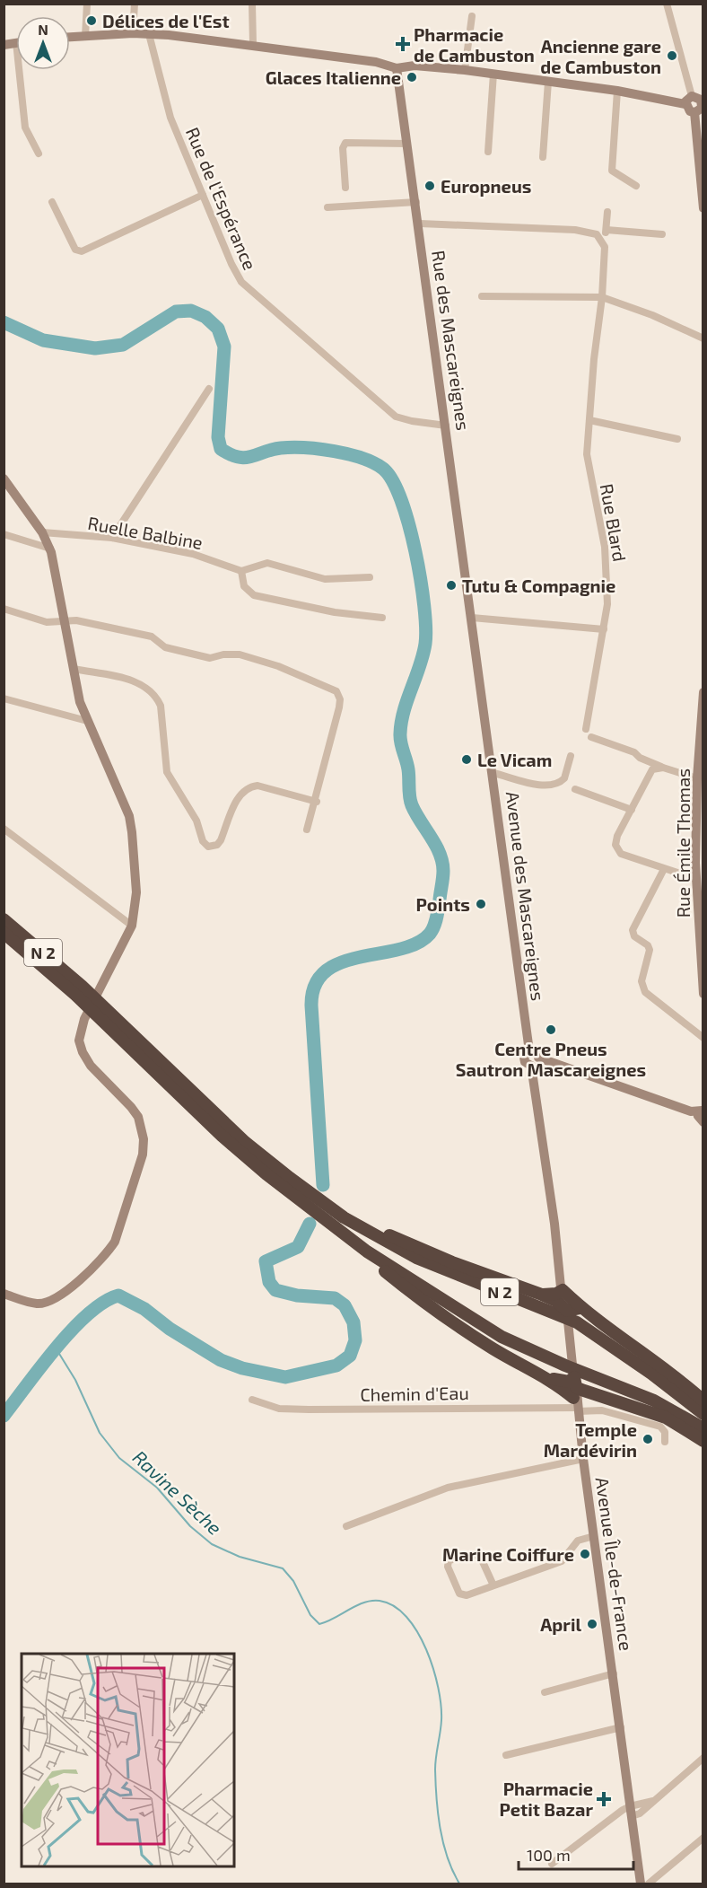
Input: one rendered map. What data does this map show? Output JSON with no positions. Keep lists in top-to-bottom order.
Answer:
{
  "streets": {
    "highway": ["N 2"],
    "street": [
      "Rue de l'Espérance",
      "Rue des Mascareignes",
      "Rue Blard",
      "Ruelle Balbine",
      "Rue Émile Thomas",
      "Avenue des Mascareignes",
      "Chemin d'Eau",
      "Avenue Île-de-France"
    ]
  },
  "crossings": [
    ["Rue de l'Espérance", "Rue des Mascareignes"],
    ["Rue des Mascareignes", "Avenue des Mascareignes"],
    ["Chemin d'Eau", "Avenue Île-de-France"]
  ],
  "water": ["Ravine Sèche"],
  "places": {
    "other": [
      "Délices de l'Est",
      "Ancienne gare de Cambuston",
      "Glaces Italienne",
      "Europneus",
      "Tutu & Compagnie",
      "Le Vicam",
      "Points",
      "Centre Pneus Sautron Mascareignes",
      "Temple Mardévirin",
      "Marine Coiffure",
      "April"
    ],
    "health": ["Pharmacie de Cambuston", "Pharmacie Petit Bazar"]
  },
  "scale_bar": "100 m",
  "north": "top"
}
